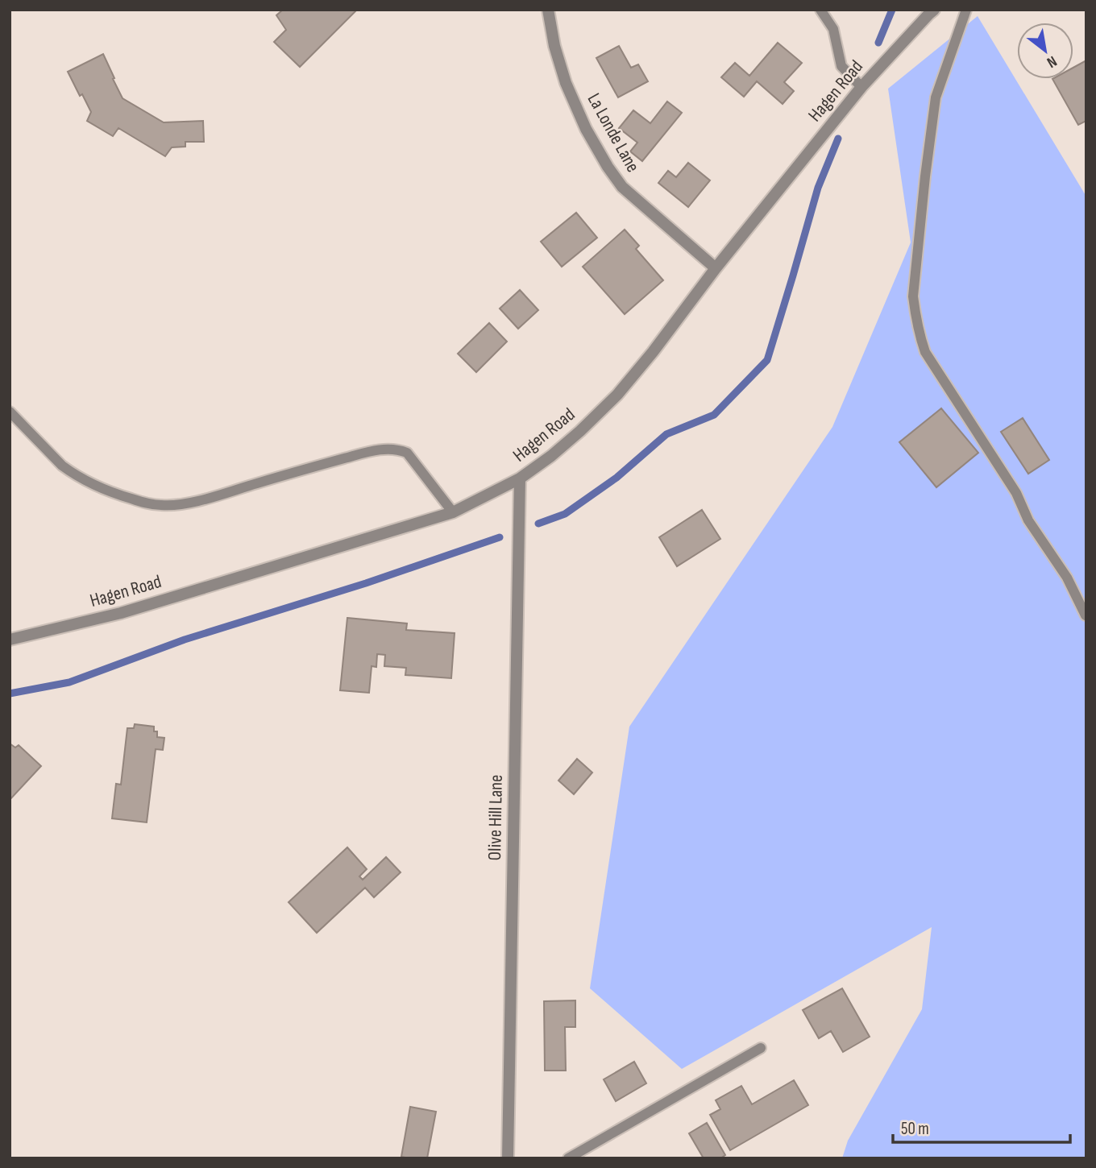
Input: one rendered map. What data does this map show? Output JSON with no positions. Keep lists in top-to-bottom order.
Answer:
{
  "streets": {
    "street": ["Hagen Road", "La Londe Lane", "Olive Hill Lane"]
  },
  "crossings": [
    ["Hagen Road", "La Londe Lane"],
    ["Hagen Road", "Olive Hill Lane"]
  ],
  "scale_bar": "50 m",
  "north": "bottom right"
}
